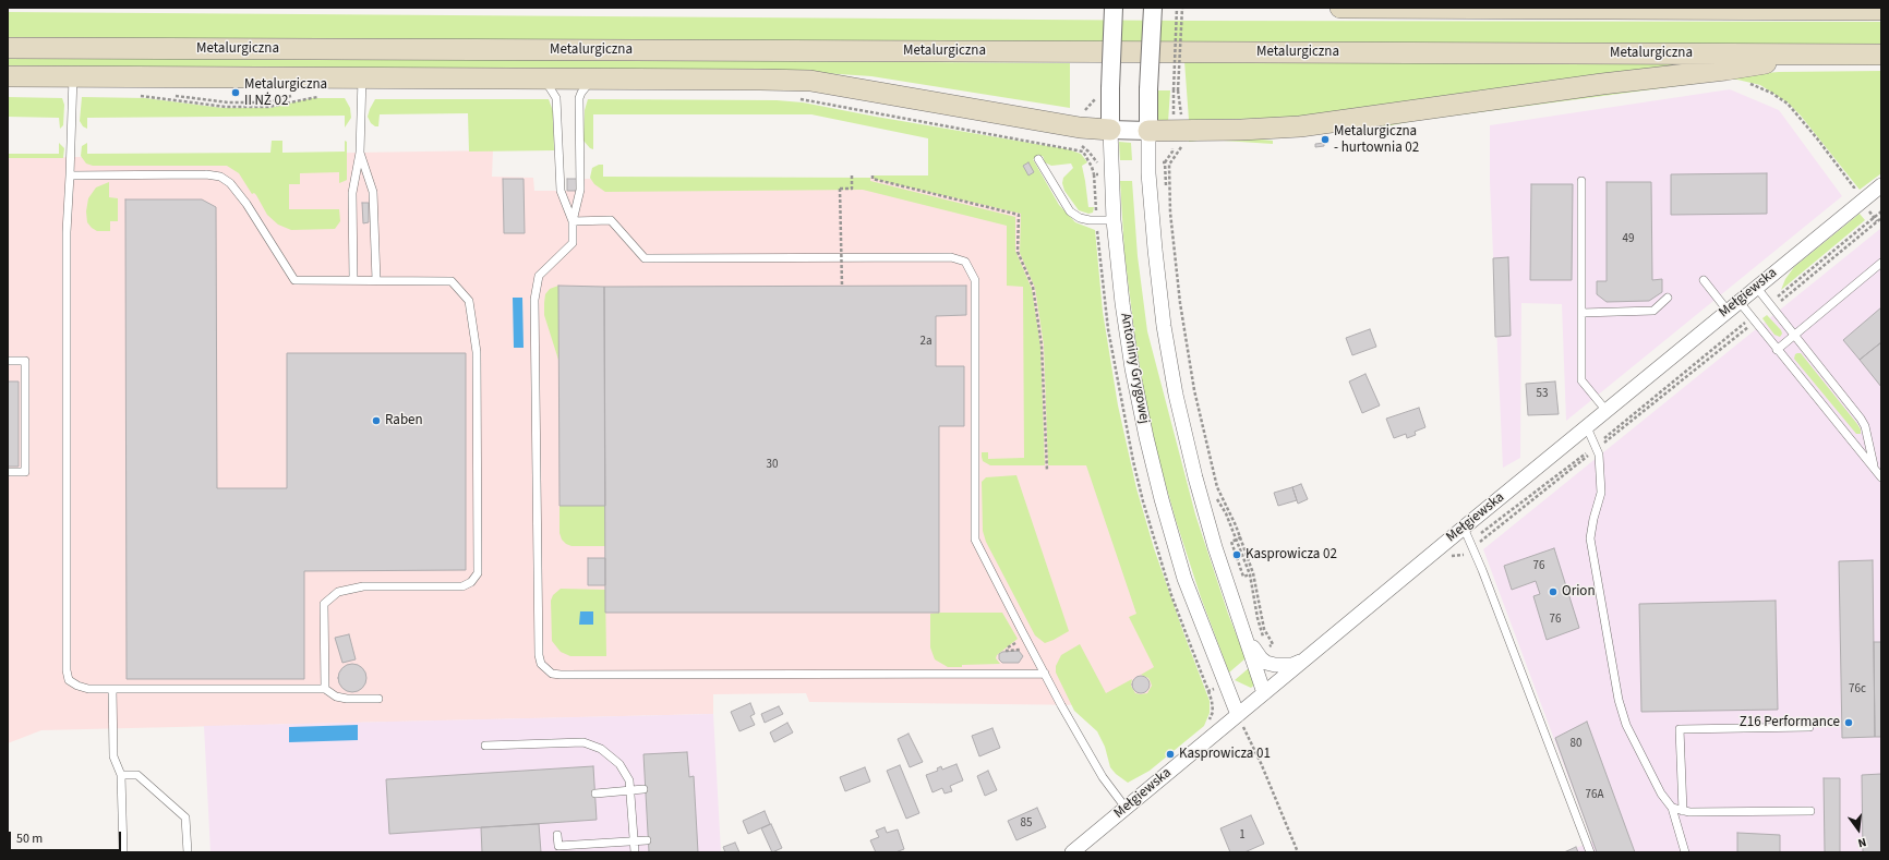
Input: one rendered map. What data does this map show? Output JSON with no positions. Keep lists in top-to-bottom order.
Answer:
{
  "streets": {
    "main road": ["Metalurgiczna"],
    "street": ["Mełgiewska", "Antoniny Grygowej"]
  },
  "crossings": [
    ["Mełgiewska", "Antoniny Grygowej"]
  ],
  "places": [
    "Metalurgiczna II NŻ 02",
    "Metalurgiczna - hurtownia 02",
    "Raben",
    "Kasprowicza 02",
    "Orion",
    "Z16 Performance",
    "Kasprowicza 01"
  ],
  "house_numbers": [
    "49",
    "2a",
    "53",
    "30",
    "76",
    "76",
    "76c",
    "80",
    "76A",
    "85",
    "1"
  ],
  "scale_bar": "50 m",
  "north": "bottom"
}
